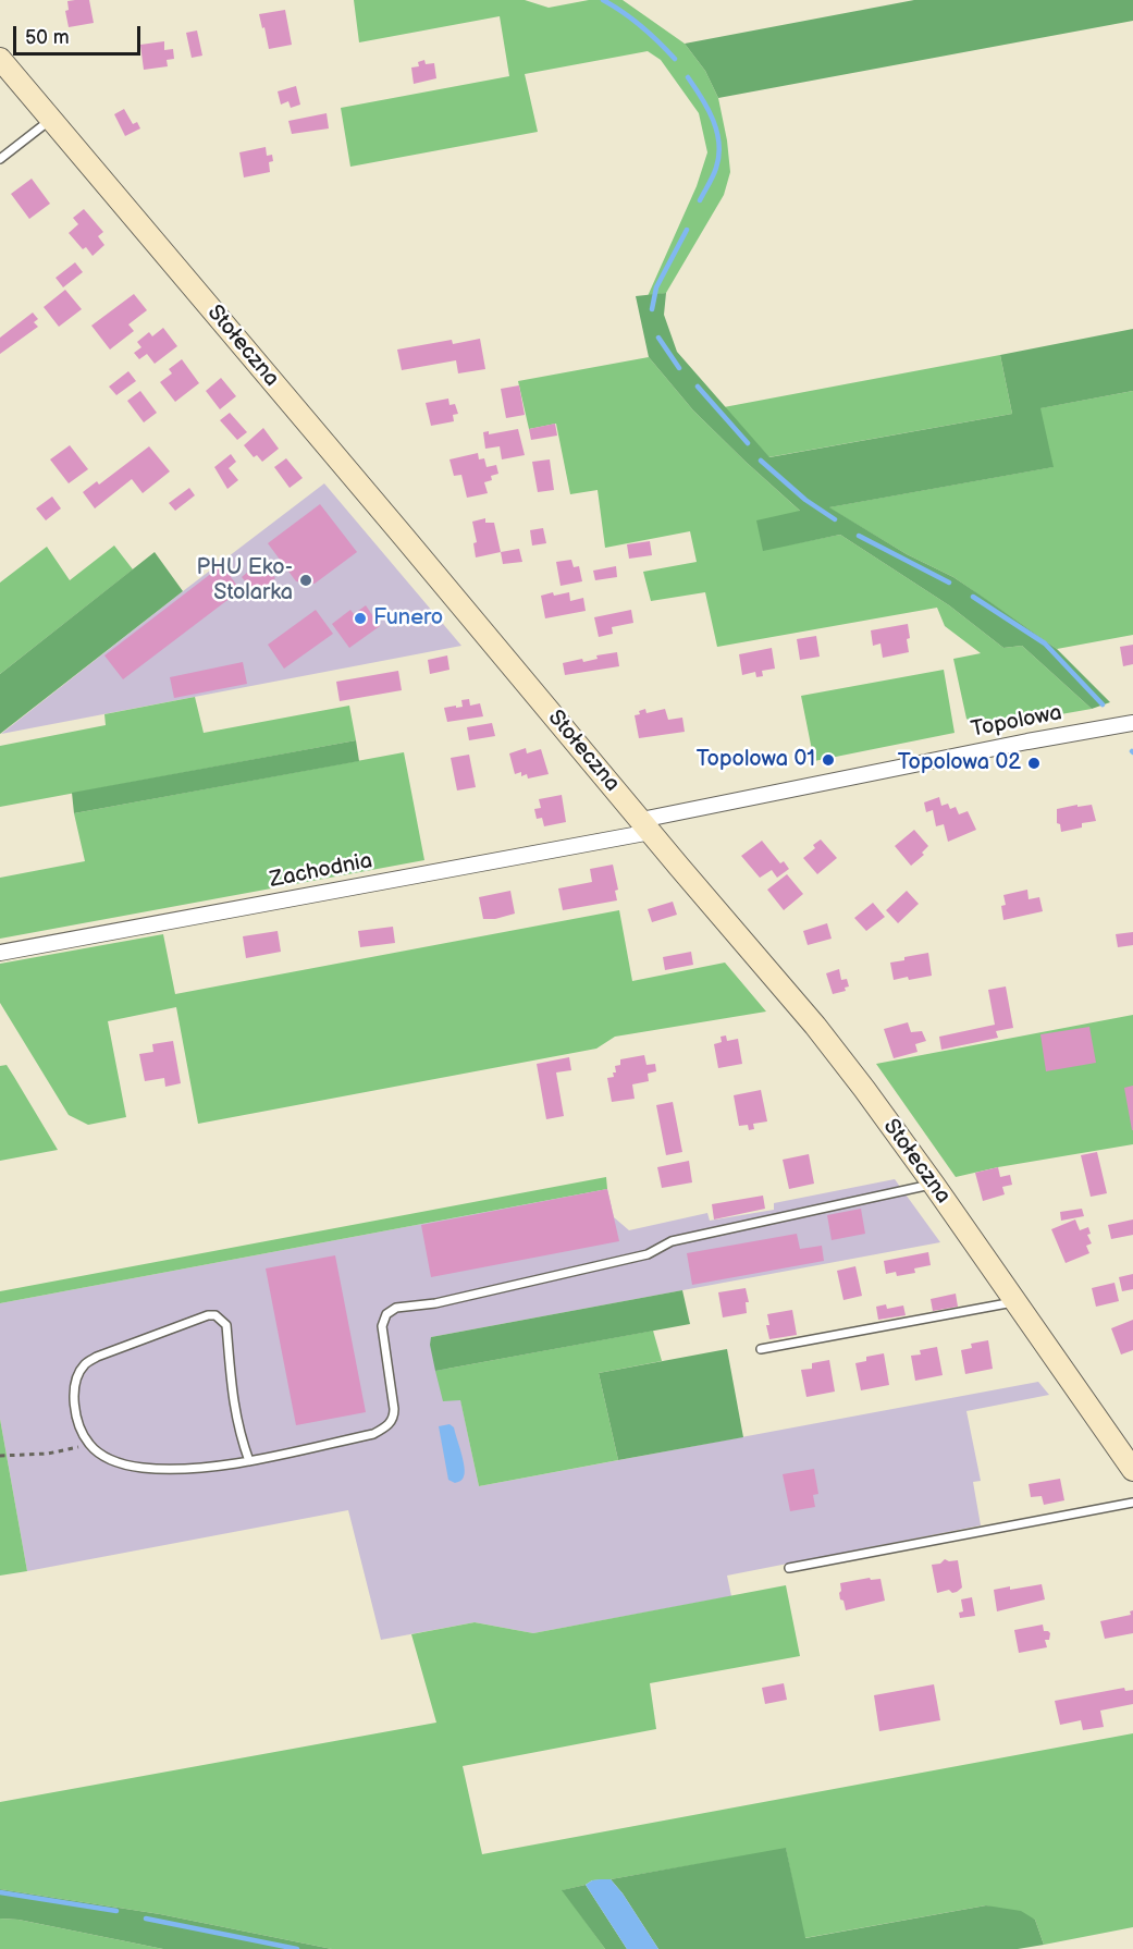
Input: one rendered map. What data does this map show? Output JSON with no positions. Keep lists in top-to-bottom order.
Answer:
{
  "streets": {
    "main road": ["Stołeczna"],
    "street": ["Topolowa", "Zachodnia"]
  },
  "crossings": [
    ["Stołeczna", "Topolowa"],
    ["Stołeczna", "Zachodnia"],
    ["Topolowa", "Zachodnia"]
  ],
  "places": [
    "PHU Eko- Stolarka",
    "Funero",
    "Topolowa 01",
    "Topolowa 02"
  ],
  "scale_bar": "50 m"
}
